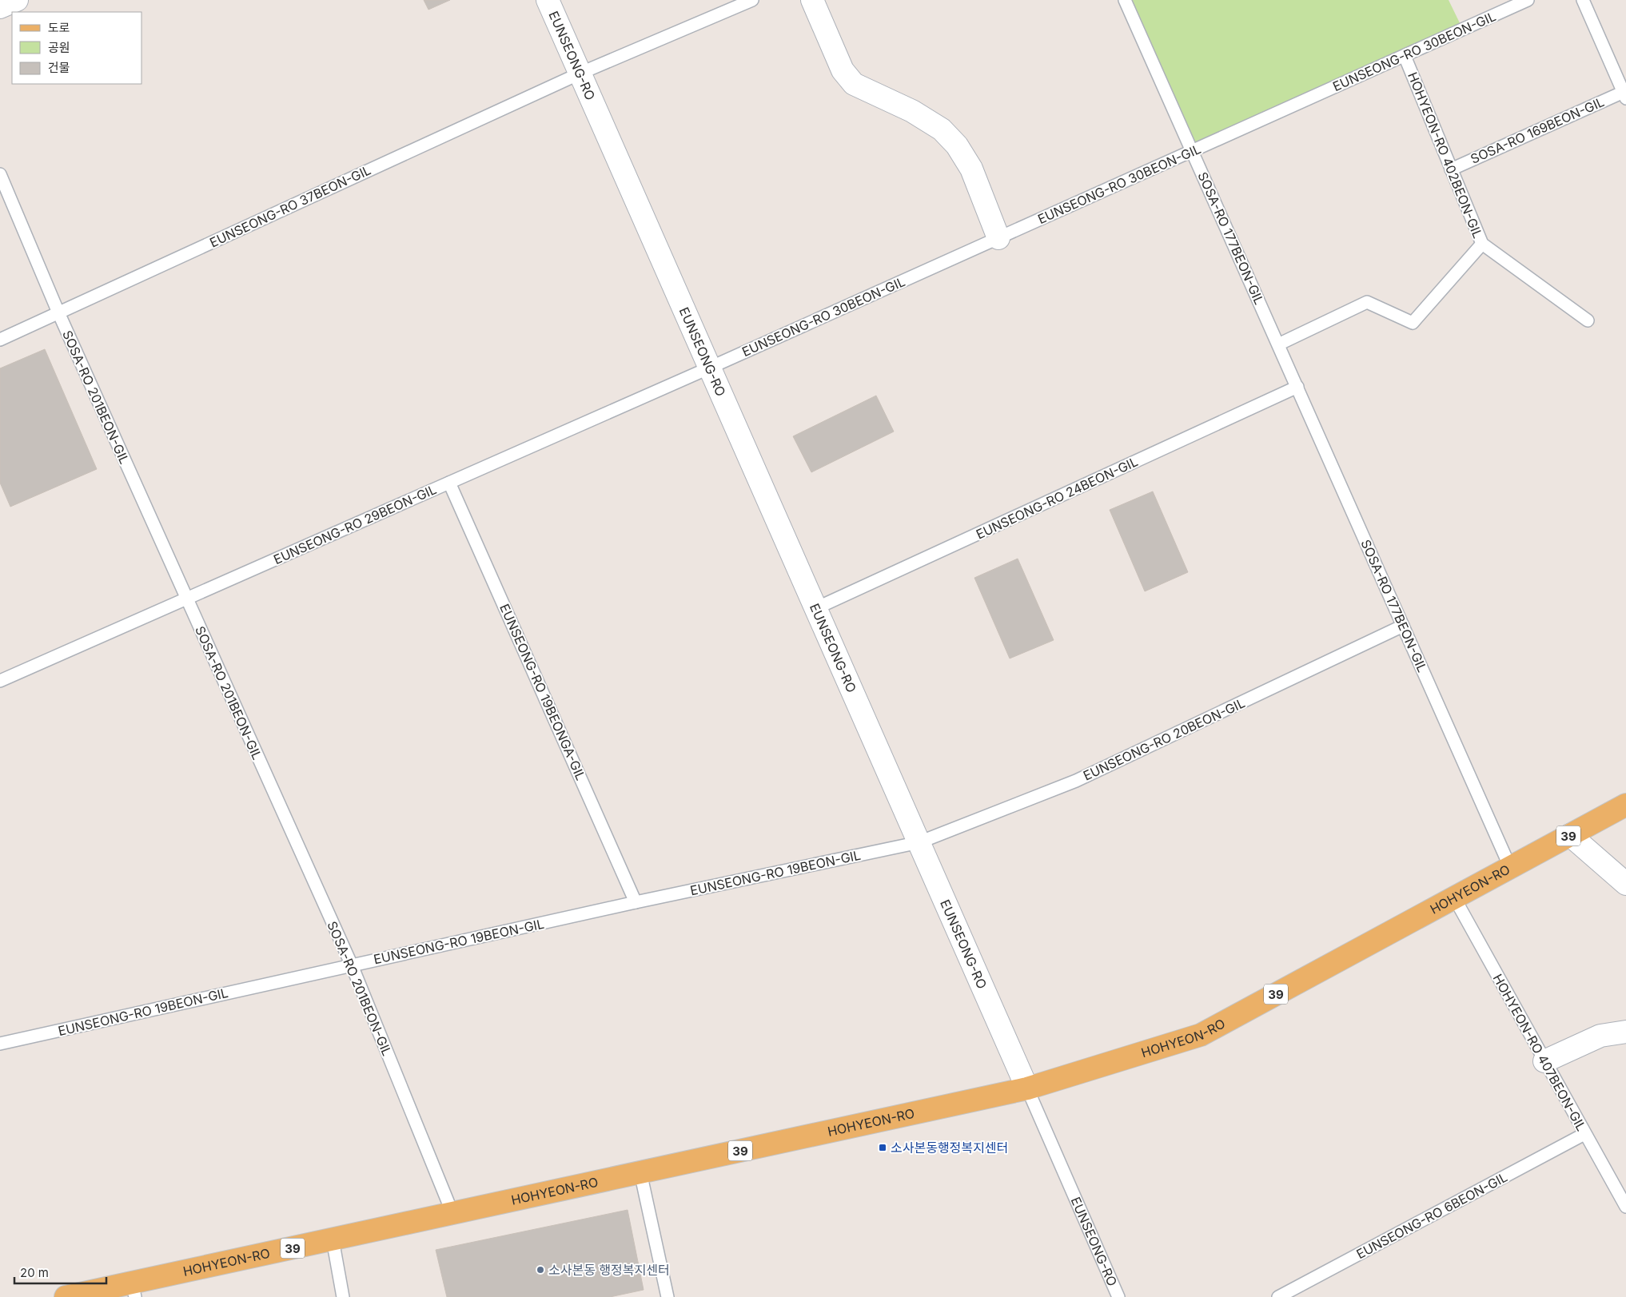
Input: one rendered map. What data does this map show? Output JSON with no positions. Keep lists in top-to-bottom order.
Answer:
{
  "streets": {
    "main road": ["39", "HOHYEON-RO"],
    "street": ["EUNSEONG-RO"],
    "lane": [
      "EUNSEONG-RO 30BEON-GIL",
      "SOSA-RO 169BEON-GIL",
      "HOHYEON-RO 402BEON-GIL",
      "EUNSEONG-RO 37BEON-GIL",
      "SOSA-RO 177BEON-GIL",
      "SOSA-RO 201BEON-GIL",
      "EUNSEONG-RO 24BEON-GIL",
      "EUNSEONG-RO 29BEON-GIL",
      "EUNSEONG-RO 19BEONGA-GIL",
      "EUNSEONG-RO 20BEON-GIL",
      "EUNSEONG-RO 19BEON-GIL",
      "HOHYEON-RO 407BEON-GIL",
      "EUNSEONG-RO 6BEON-GIL"
    ]
  },
  "crossings": [
    ["EUNSEONG-RO 30BEON-GIL", "EUNSEONG-RO"],
    ["EUNSEONG-RO 30BEON-GIL", "HOHYEON-RO 402BEON-GIL"],
    ["EUNSEONG-RO 30BEON-GIL", "SOSA-RO 177BEON-GIL"],
    ["EUNSEONG-RO 30BEON-GIL", "EUNSEONG-RO 29BEON-GIL"],
    ["EUNSEONG-RO", "EUNSEONG-RO 37BEON-GIL"],
    ["EUNSEONG-RO", "EUNSEONG-RO 24BEON-GIL"],
    ["EUNSEONG-RO", "EUNSEONG-RO 29BEON-GIL"],
    ["EUNSEONG-RO", "EUNSEONG-RO 20BEON-GIL"],
    ["EUNSEONG-RO", "EUNSEONG-RO 19BEON-GIL"],
    ["EUNSEONG-RO", "HOHYEON-RO"],
    ["SOSA-RO 169BEON-GIL", "HOHYEON-RO 402BEON-GIL"],
    ["EUNSEONG-RO 37BEON-GIL", "SOSA-RO 201BEON-GIL"],
    ["SOSA-RO 177BEON-GIL", "EUNSEONG-RO 24BEON-GIL"],
    ["SOSA-RO 177BEON-GIL", "EUNSEONG-RO 20BEON-GIL"],
    ["SOSA-RO 177BEON-GIL", "HOHYEON-RO"],
    ["SOSA-RO 201BEON-GIL", "EUNSEONG-RO 29BEON-GIL"],
    ["SOSA-RO 201BEON-GIL", "EUNSEONG-RO 19BEON-GIL"],
    ["SOSA-RO 201BEON-GIL", "HOHYEON-RO"],
    ["EUNSEONG-RO 29BEON-GIL", "EUNSEONG-RO 19BEONGA-GIL"],
    ["EUNSEONG-RO 19BEONGA-GIL", "EUNSEONG-RO 19BEON-GIL"],
    ["EUNSEONG-RO 20BEON-GIL", "EUNSEONG-RO 19BEON-GIL"],
    ["HOHYEON-RO", "HOHYEON-RO 407BEON-GIL"],
    ["HOHYEON-RO 407BEON-GIL", "EUNSEONG-RO 6BEON-GIL"]
  ],
  "places": {
    "transit": ["소사본동행정복지센터"],
    "other": ["소사본동 행정복지센터"]
  },
  "legend": ["도로", "공원", "건물"],
  "scale_bar": "20 m"
}
